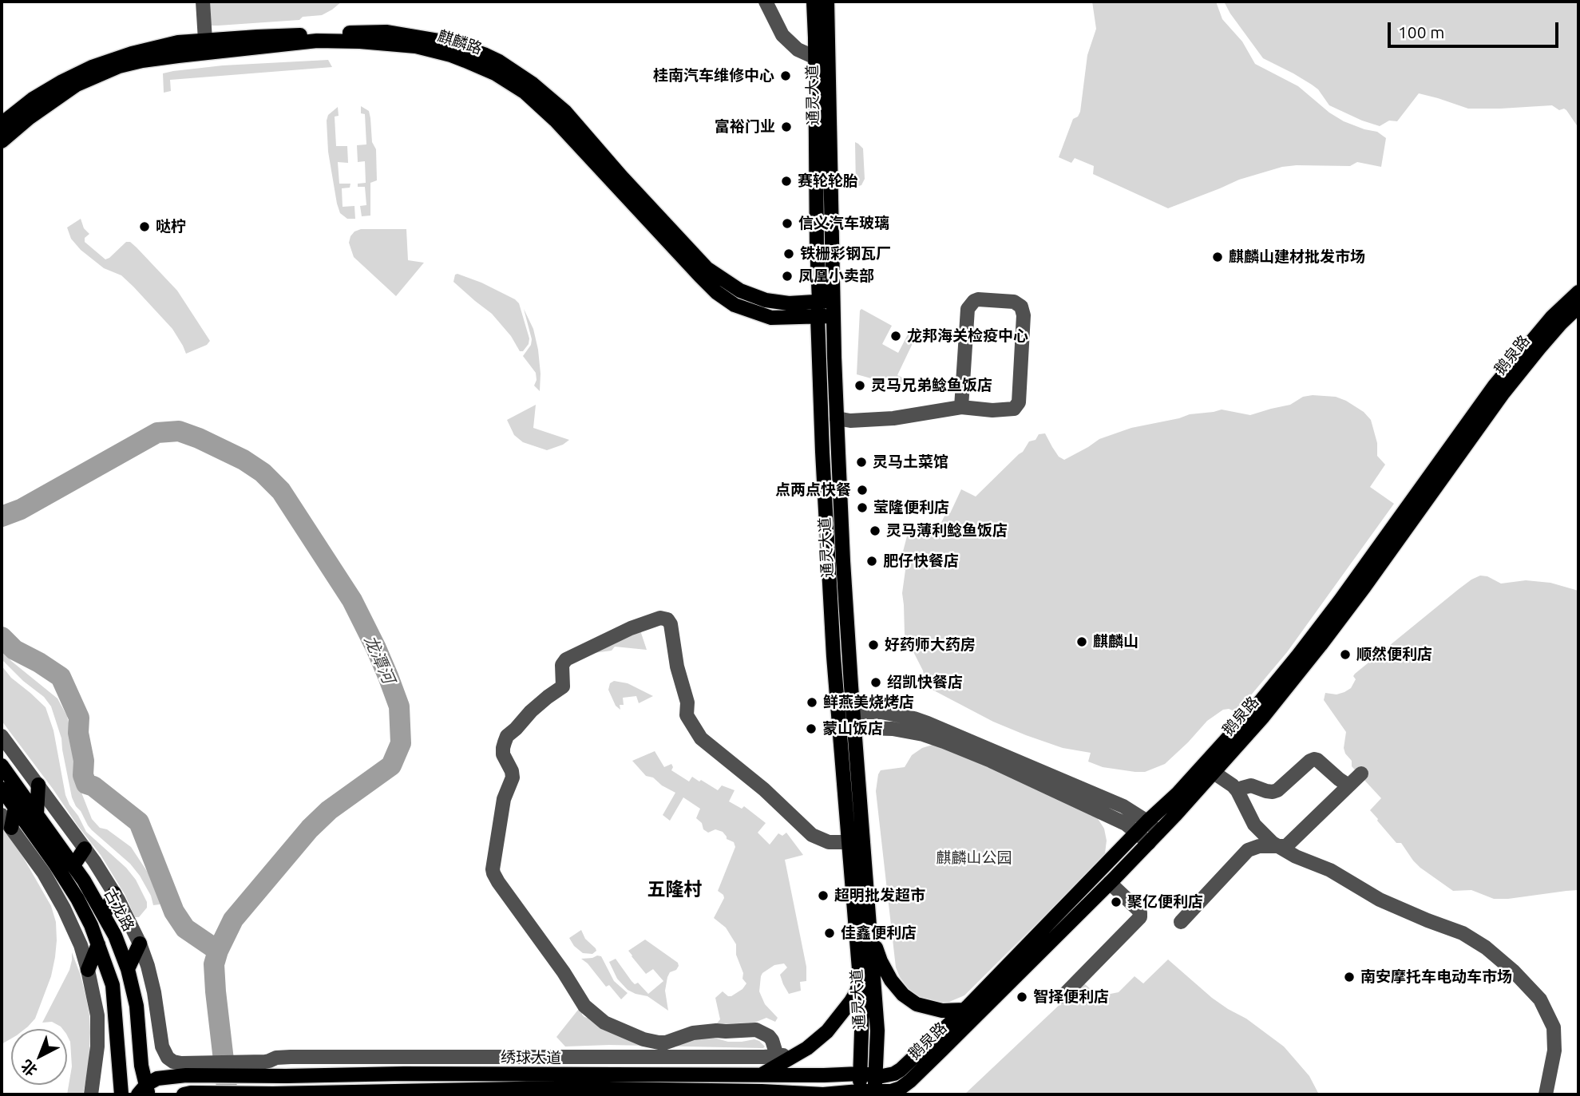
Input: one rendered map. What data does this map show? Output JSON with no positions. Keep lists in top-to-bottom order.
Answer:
{
  "streets": {
    "main road": [
      "麒麟路",
      "通灵大道",
      "鹅泉路",
      "古龙路",
      "绣球大道"
    ]
  },
  "crossings": [
    ["麒麟路", "通灵大道"],
    ["通灵大道", "鹅泉路"],
    ["通灵大道", "绣球大道"],
    ["鹅泉路", "绣球大道"],
    ["古龙路", "绣球大道"]
  ],
  "districts": ["五隆村"],
  "water": ["龙潭河"],
  "parks": ["麒麟山公园"],
  "places": [
    "桂南汽车维修中心",
    "富裕门业",
    "赛轮轮胎",
    "信义汽车玻璃",
    "哒柠",
    "铁栅彩钢瓦厂",
    "麒麟山建材批发市场",
    "凤凰小卖部",
    "龙邦海关检疫中心",
    "灵马兄弟鲶鱼饭店",
    "灵马土菜馆",
    "点两点快餐",
    "莹隆便利店",
    "灵马薄利鲶鱼饭店",
    "肥仔快餐店",
    "麒麟山",
    "好药师大药房",
    "顺然便利店",
    "绍凯快餐店",
    "鲜燕美烧烤店",
    "蒙山饭店",
    "超明批发超市",
    "聚亿便利店",
    "佳鑫便利店",
    "南安摩托车电动车市场",
    "智择便利店"
  ],
  "scale_bar": "100 m",
  "north": "bottom left"
}
